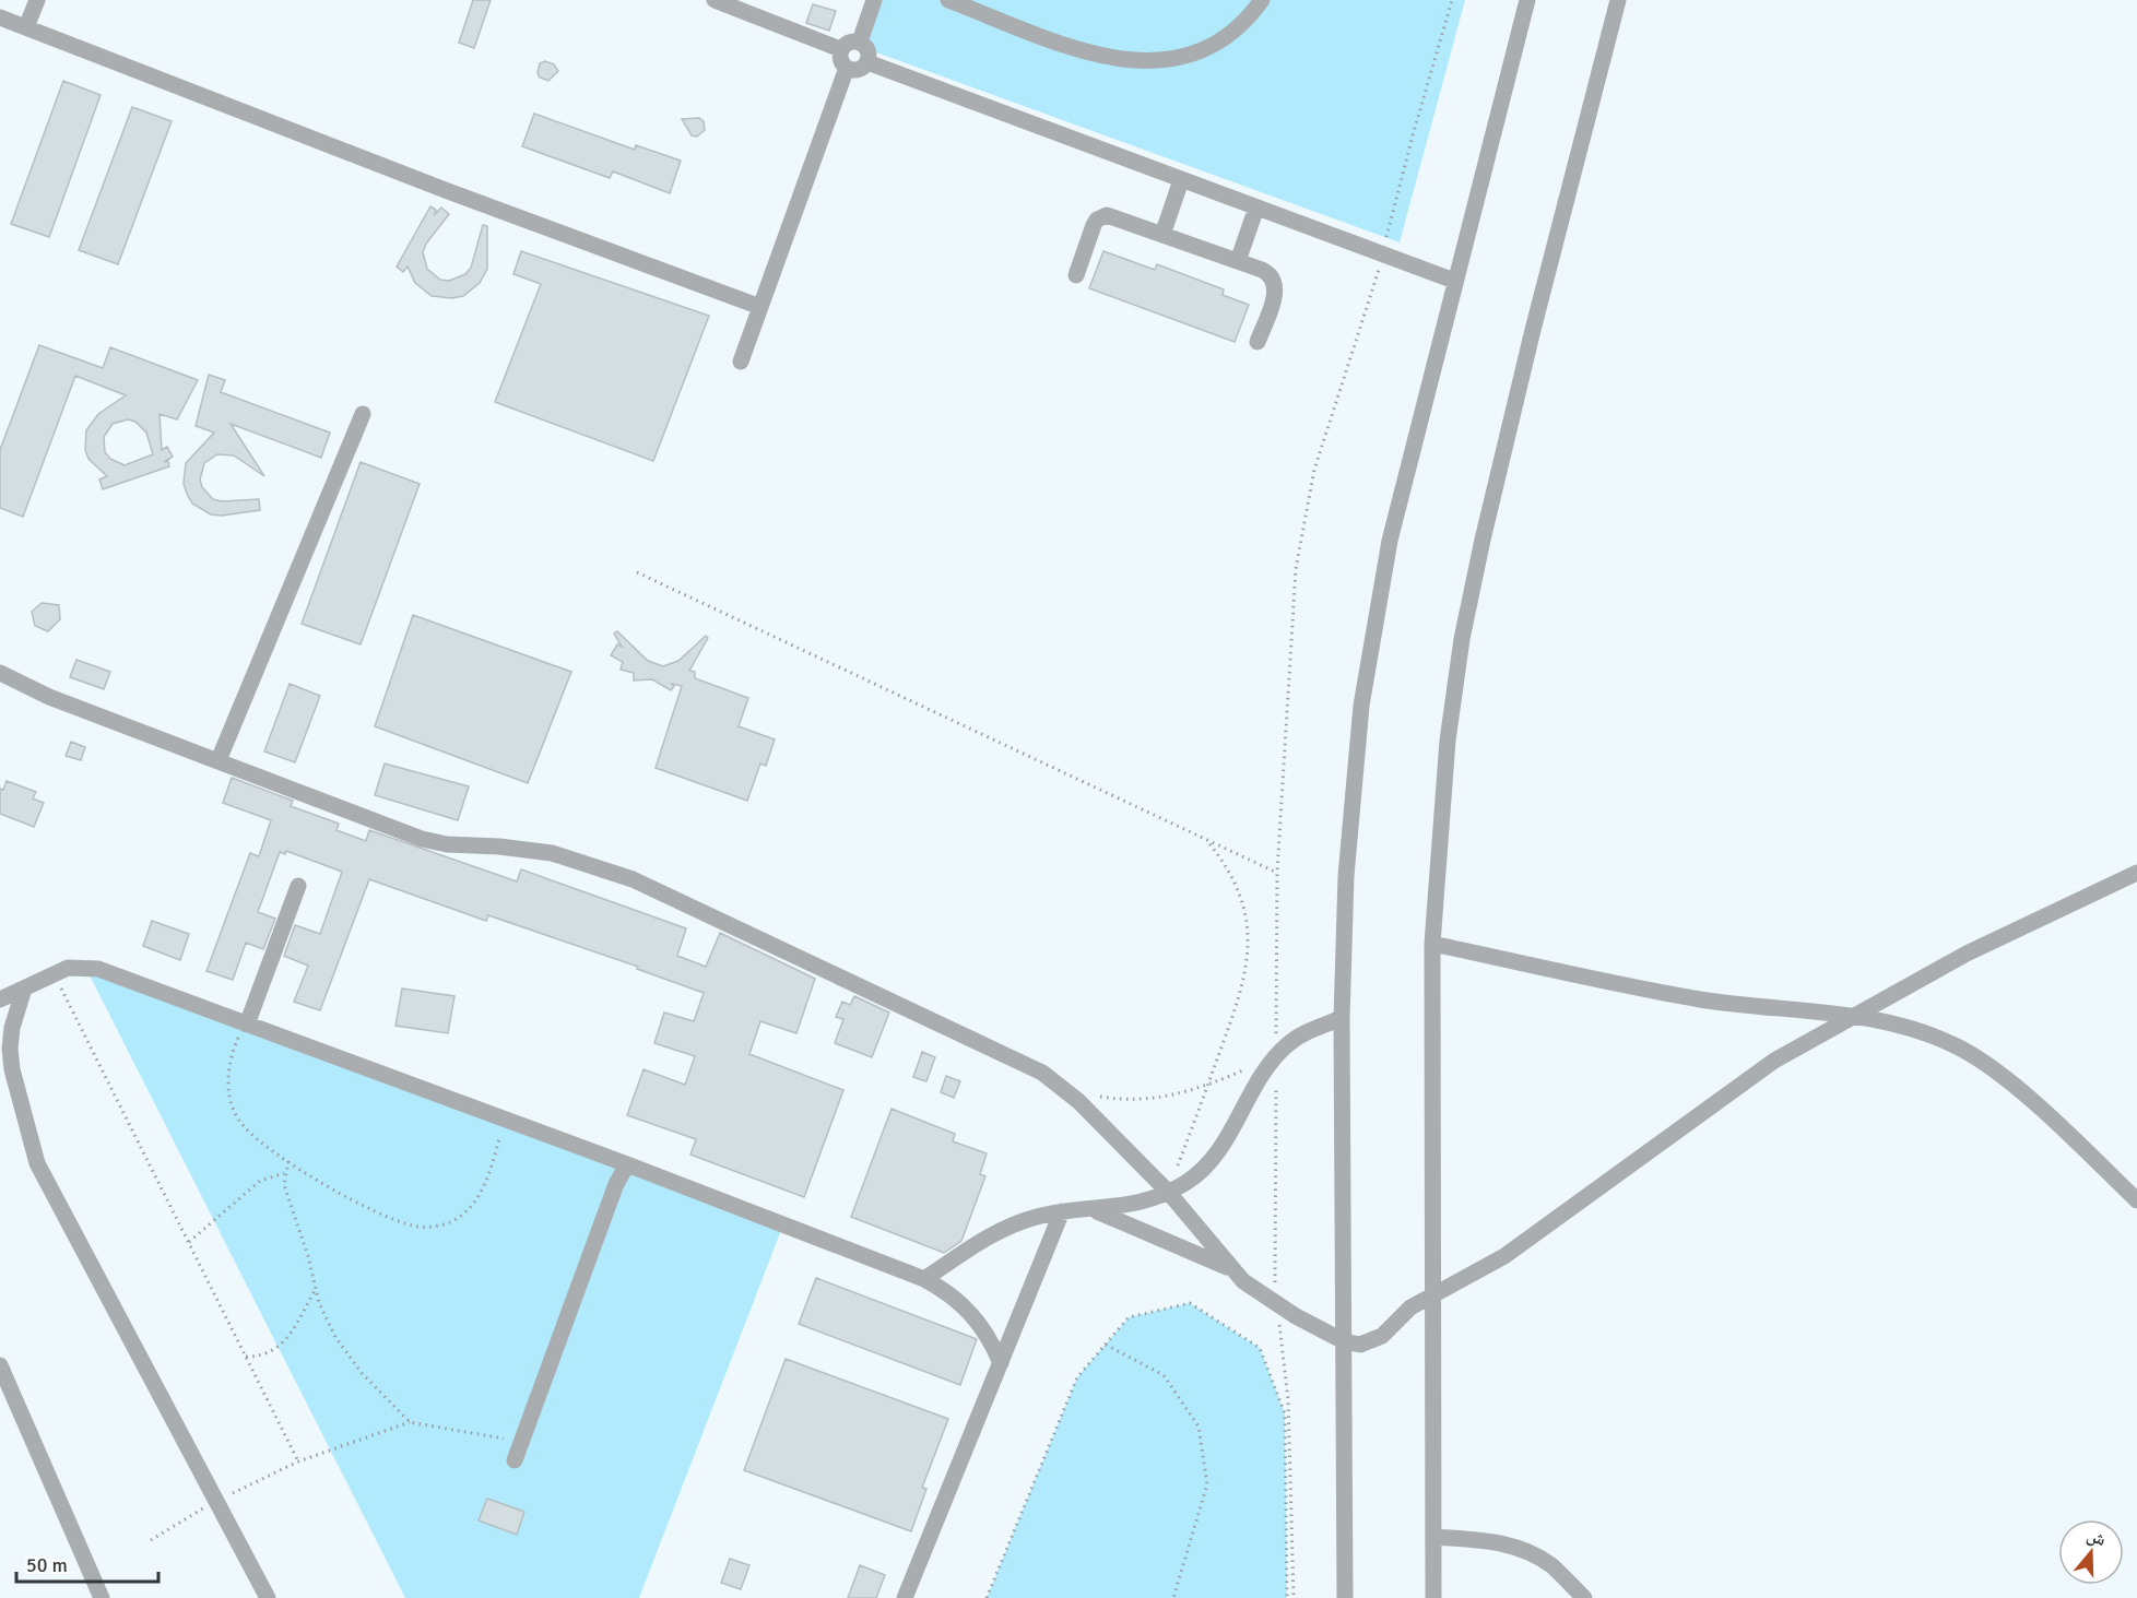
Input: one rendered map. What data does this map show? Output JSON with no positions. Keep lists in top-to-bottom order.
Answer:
{
  "scale_bar": "50 m",
  "north": "top"
}
